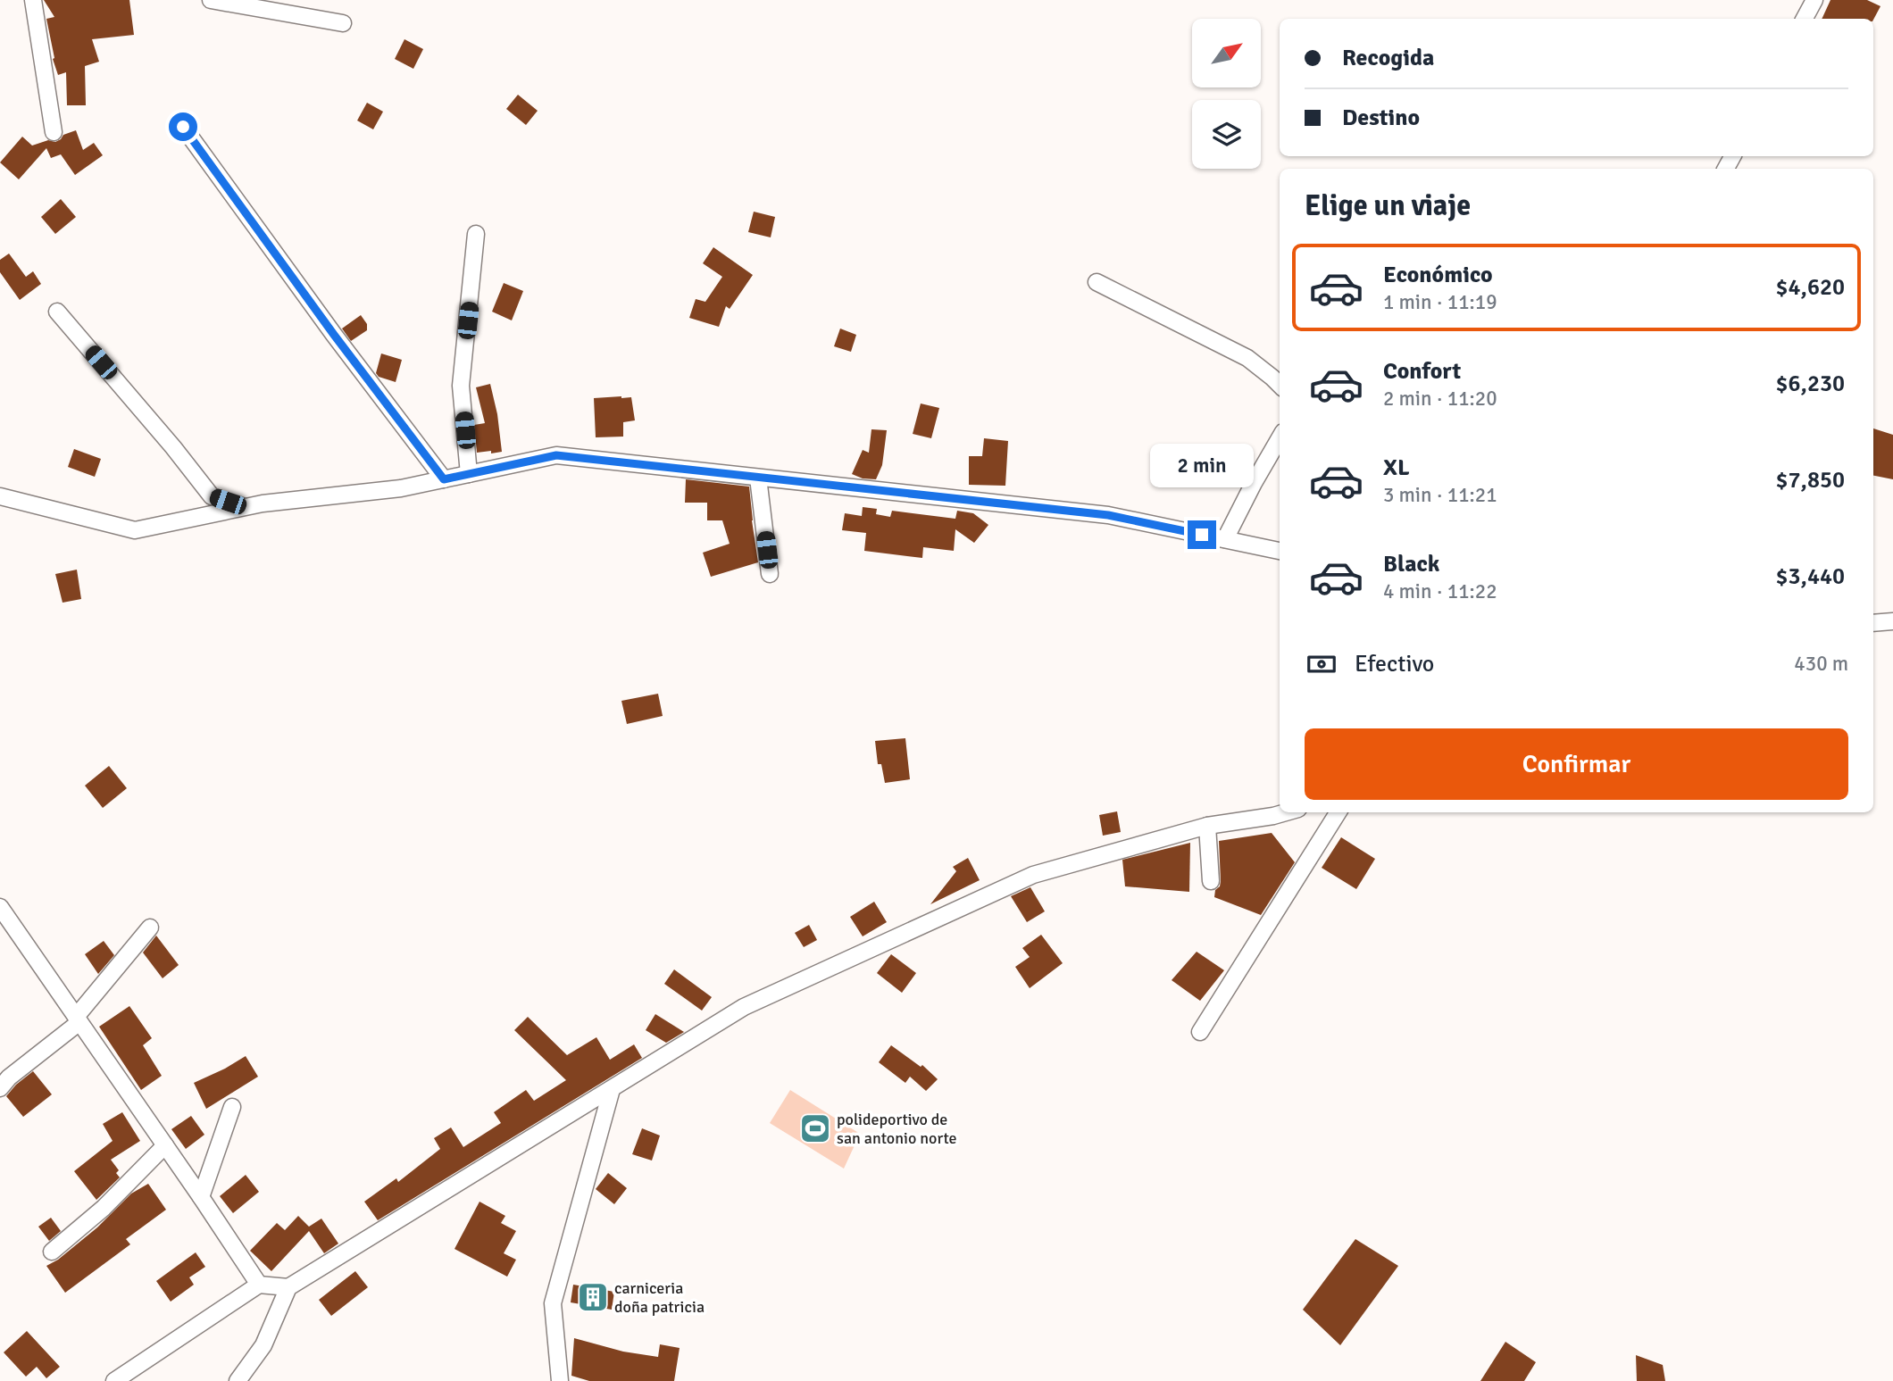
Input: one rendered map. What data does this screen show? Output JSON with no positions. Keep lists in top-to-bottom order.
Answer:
{
  "places": {
    "sports": ["polideportivo de san antonio norte"],
    "building": ["carniceria doña patricia"]
  },
  "north": "top right",
  "page": {
    "banner": ["Recogida", "Destino"],
    "heading": "Elige un viaje",
    "list": [
      {
        "name": "Económico",
        "note": "1 min · 11:19",
        "value": "$4,620"
      },
      {
        "name": "Confort",
        "note": "2 min · 11:20",
        "value": "$6,230"
      },
      {
        "name": "XL",
        "note": "3 min · 11:21",
        "value": "$7,850"
      },
      {
        "name": "Black",
        "note": "4 min · 11:22",
        "value": "$3,440"
      }
    ],
    "bubble": "2 min",
    "pay": ["Efectivo", "430 m"],
    "buttons": "Confirmar"
  }
}
